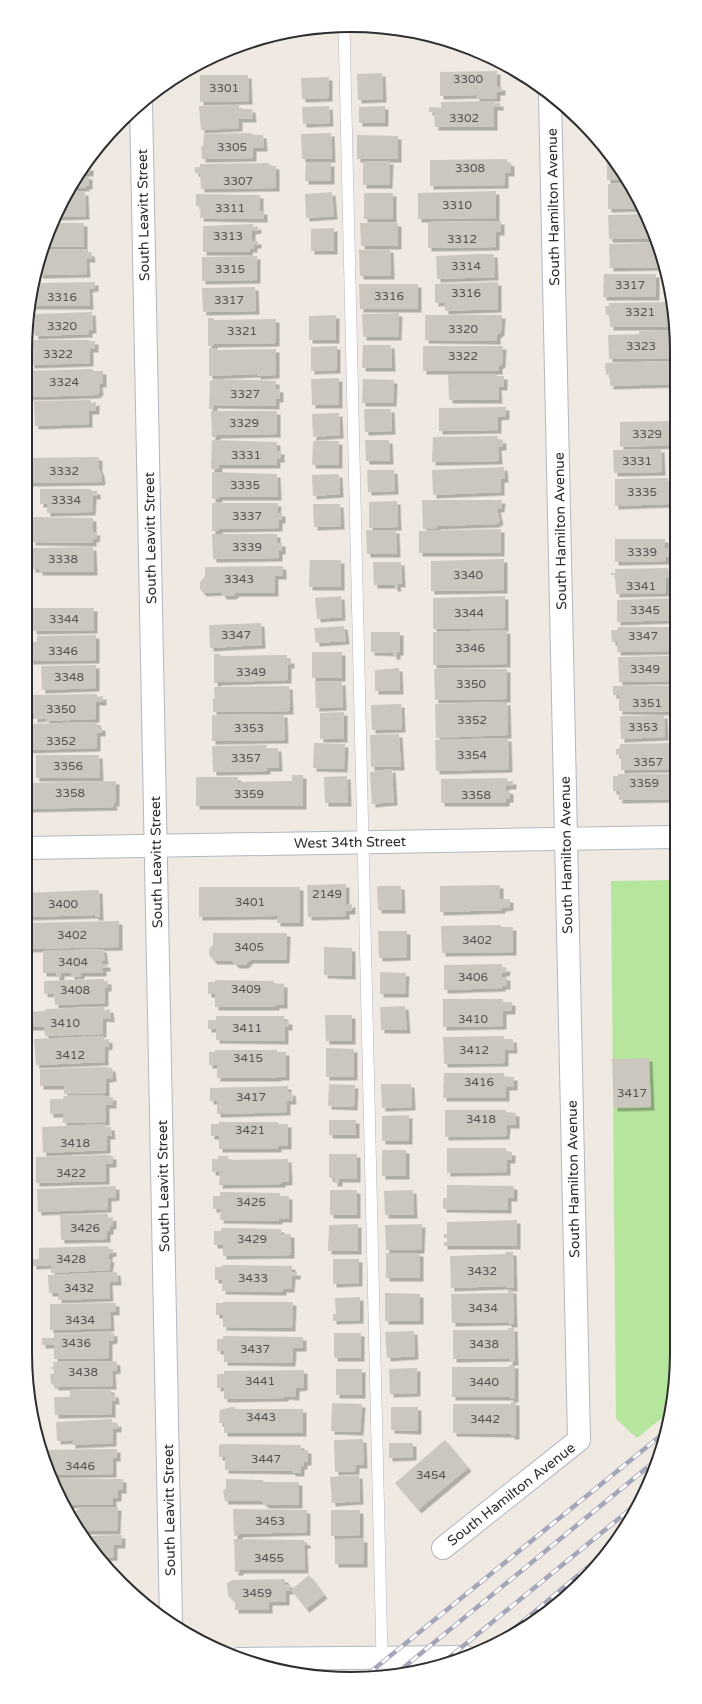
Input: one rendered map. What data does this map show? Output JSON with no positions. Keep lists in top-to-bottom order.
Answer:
{
  "streets": {
    "street": ["South Hamilton Avenue", "South Leavitt Street", "West 34th Street"]
  },
  "crossings": [
    ["South Hamilton Avenue", "West 34th Street"],
    ["South Leavitt Street", "West 34th Street"]
  ],
  "house_numbers": [
    "3300",
    "3301",
    "3302",
    "3305",
    "3308",
    "3307",
    "3310",
    "3311",
    "3313",
    "3312",
    "3314",
    "3315",
    "3317",
    "3316",
    "3316",
    "3316",
    "3317",
    "3321",
    "3320",
    "3320",
    "3321",
    "3323",
    "3322",
    "3322",
    "3324",
    "3327",
    "3329",
    "3329",
    "3331",
    "3331",
    "3332",
    "3335",
    "3335",
    "3334",
    "3337",
    "3339",
    "3339",
    "3338",
    "3340",
    "3343",
    "3341",
    "3345",
    "3344",
    "3344",
    "3347",
    "3347",
    "3346",
    "3346",
    "3349",
    "3349",
    "3348",
    "3350",
    "3351",
    "3350",
    "3352",
    "3353",
    "3353",
    "3352",
    "3354",
    "3357",
    "3357",
    "3356",
    "3359",
    "3358",
    "3359",
    "3358",
    "2149",
    "3401",
    "3400",
    "3402",
    "3402",
    "3405",
    "3404",
    "3406",
    "3409",
    "3408",
    "3410",
    "3410",
    "3411",
    "3412",
    "3412",
    "3415",
    "3416",
    "3417",
    "3417",
    "3418",
    "3421",
    "3418",
    "3422",
    "3425",
    "3426",
    "3429",
    "3428",
    "3432",
    "3433",
    "3432",
    "3434",
    "3434",
    "3436",
    "3438",
    "3437",
    "3438",
    "3441",
    "3440",
    "3443",
    "3442",
    "3447",
    "3446",
    "3454",
    "3453",
    "3455",
    "3459"
  ]
}
